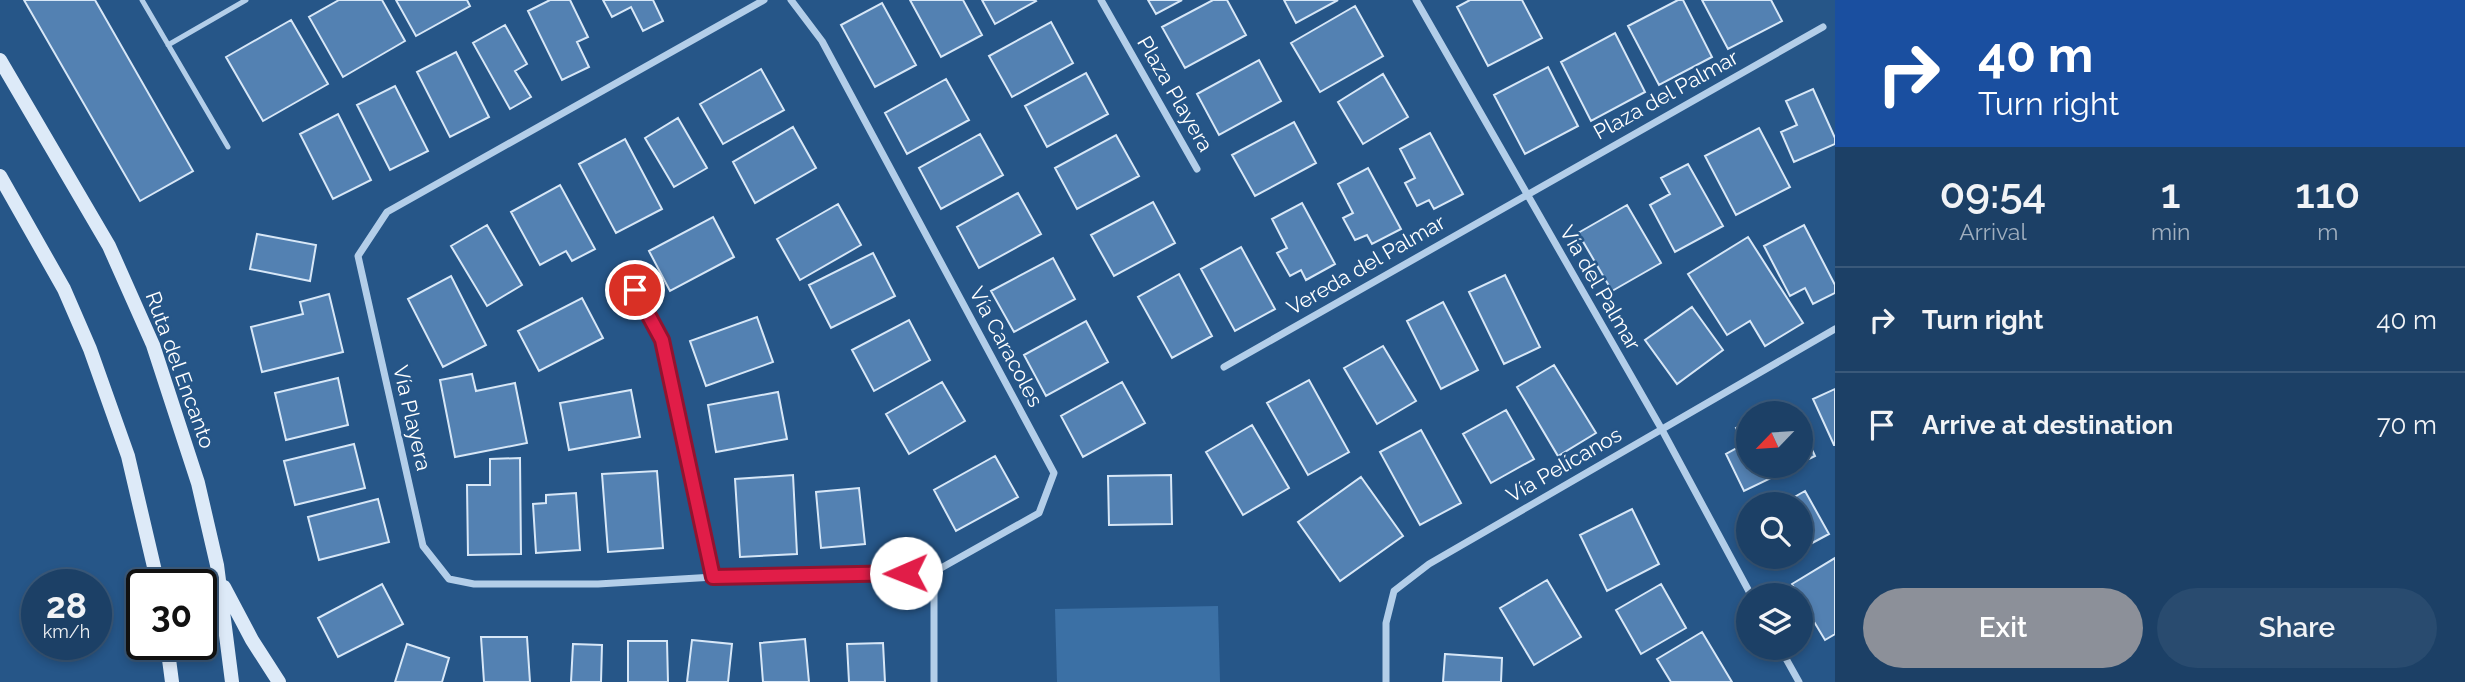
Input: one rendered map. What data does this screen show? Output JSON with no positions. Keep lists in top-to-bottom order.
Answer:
{
  "streets": {
    "main road": ["Ruta del Encanto"],
    "street": [
      "Plaza Playera",
      "Plaza del Palmar",
      "Vereda del Palmar",
      "Vía del Palmar",
      "Vía Caracoles",
      "Vía Playera",
      "Vía Pelícanos"
    ]
  },
  "crossings": [
    ["Plaza del Palmar", "Vereda del Palmar"],
    ["Plaza del Palmar", "Vía del Palmar"],
    ["Vereda del Palmar", "Vía del Palmar"],
    ["Vía del Palmar", "Vía Pelícanos"],
    ["Vía Caracoles", "Vía Playera"]
  ],
  "north": "bottom left",
  "page": {
    "turn": ["40 m", "Turn right"],
    "eta": [
      "09:54",
      "Arrival",
      "1",
      "min",
      "110",
      "m"
    ],
    "list": [
      {
        "name": "Turn right",
        "value": "40 m"
      },
      {
        "name": "Arrive at destination",
        "value": "70 m"
      }
    ],
    "speed": "28 km/h",
    "limit": "30",
    "buttons": ["Exit", "Share"]
  }
}
